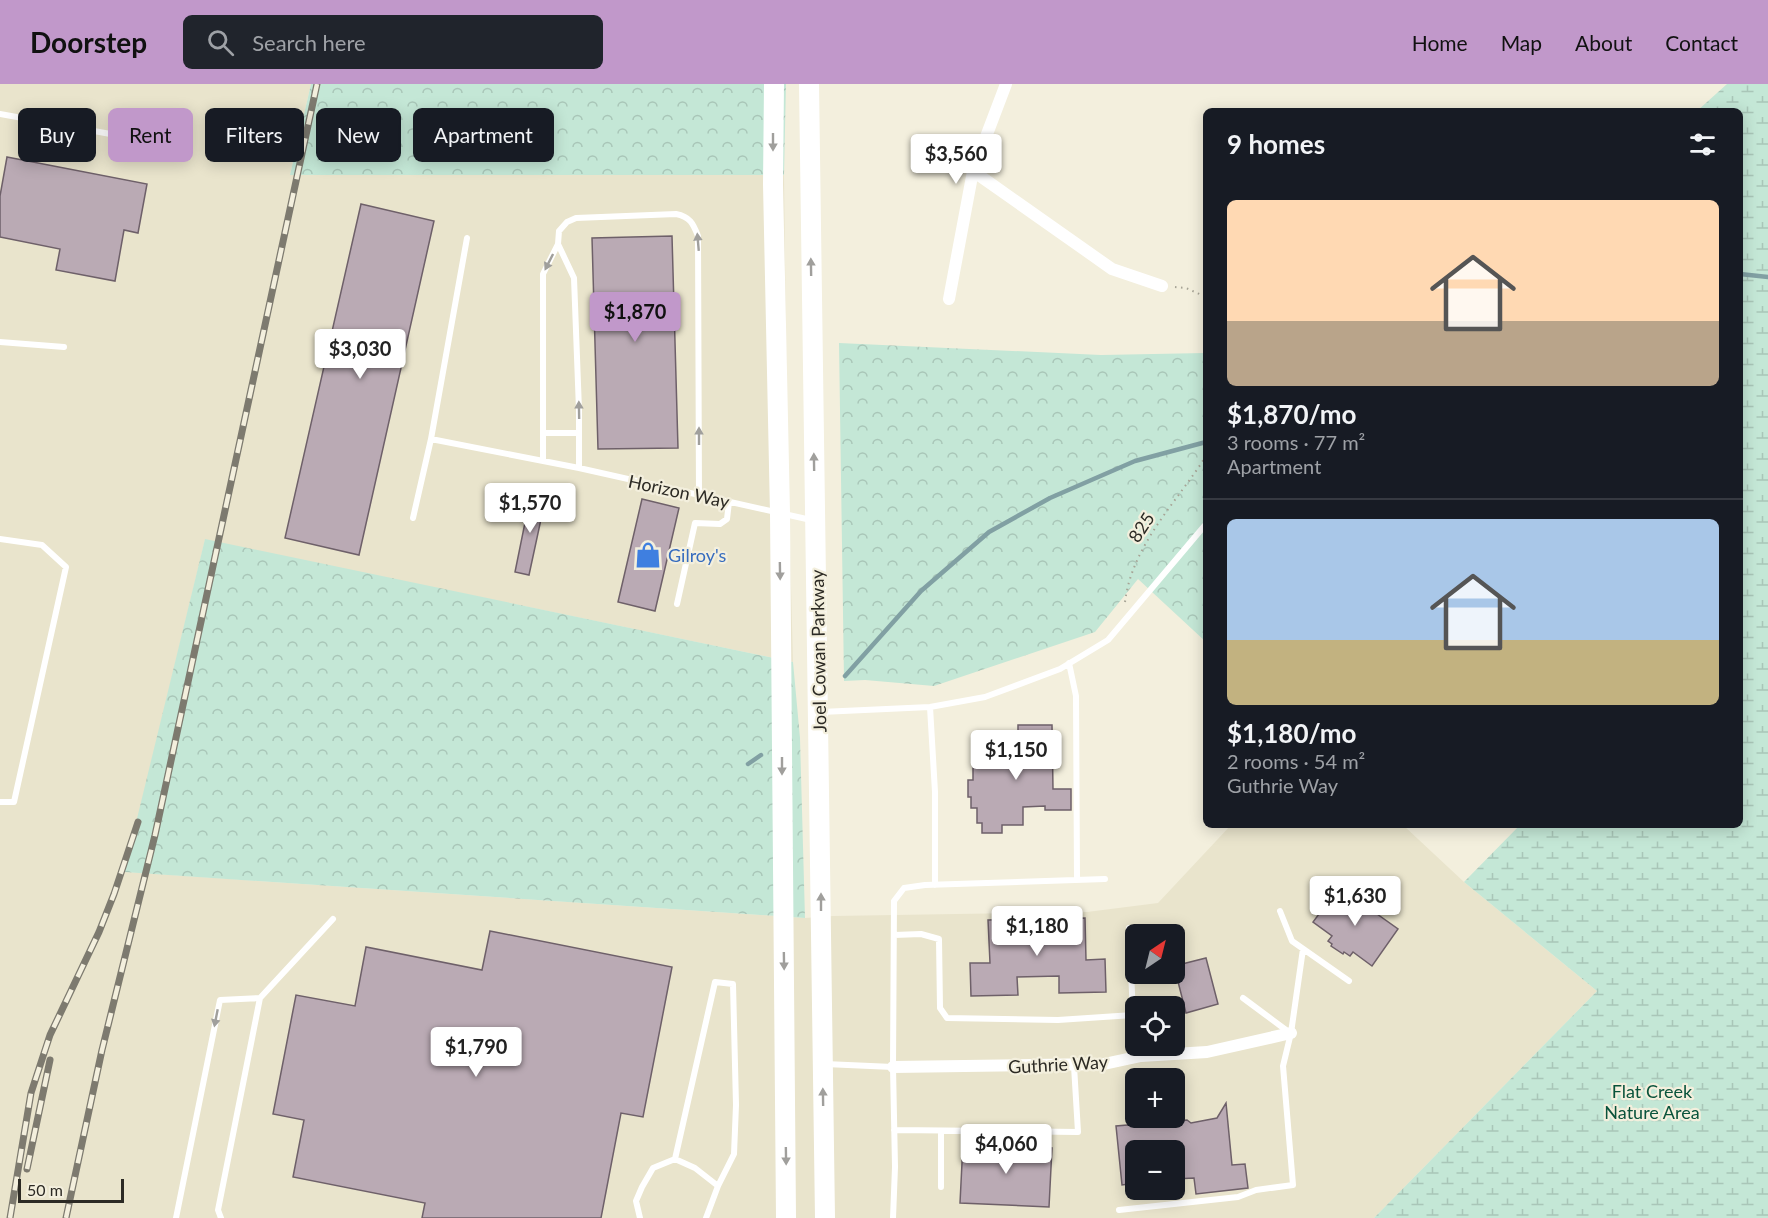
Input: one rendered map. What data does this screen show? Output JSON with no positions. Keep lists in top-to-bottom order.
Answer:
{
  "streets": {
    "main road": ["Joel Cowan Parkway"],
    "street": ["Guthrie Way"],
    "lane": ["Horizon Way"],
    "path": ["825"]
  },
  "crossings": [
    ["Horizon Way", "Joel Cowan Parkway"],
    ["Joel Cowan Parkway", "Guthrie Way"]
  ],
  "parks": ["Flat Creek Nature Area"],
  "places": {
    "shop": ["Gilroy's"]
  },
  "scale_bar": "50 m",
  "north": "top right",
  "page": {
    "header": "Doorstep",
    "search": "Search here",
    "nav": [
      "Home",
      "Map",
      "About",
      "Contact"
    ],
    "chip": [
      "Buy",
      "Rent",
      "Filters",
      "New",
      "Apartment"
    ],
    "heading": "9 homes",
    "price": [
      "$3,560",
      "$1,870",
      "$3,030",
      "$1,570",
      "$1,150",
      "$1,630",
      "$1,180",
      "$1,790",
      "$4,060"
    ],
    "list": [
      {
        "name": "$1,870/mo",
        "note": "3 rooms · 77 m² · Apartment"
      },
      {
        "name": "$1,180/mo",
        "note": "2 rooms · 54 m² · Guthrie Way"
      }
    ],
    "map_buttons": ["+", "−"],
    "scale": "50 m"
  }
}
